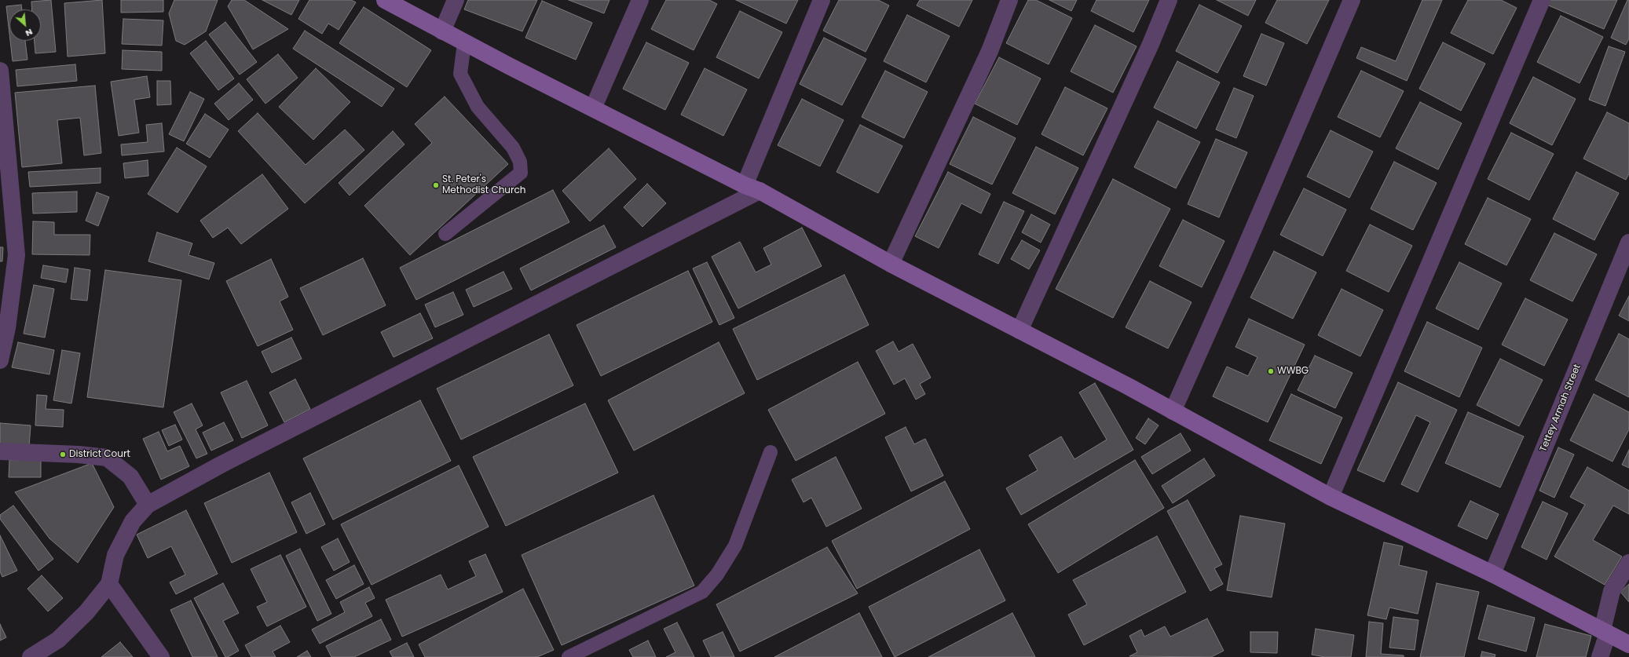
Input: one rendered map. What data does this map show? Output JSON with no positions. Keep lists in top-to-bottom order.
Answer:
{
  "streets": {
    "street": ["Tettey Armah Street"]
  },
  "places": ["St. Peter's Methodist Church", "WWBG", "District Court"],
  "north": "bottom right"
}
